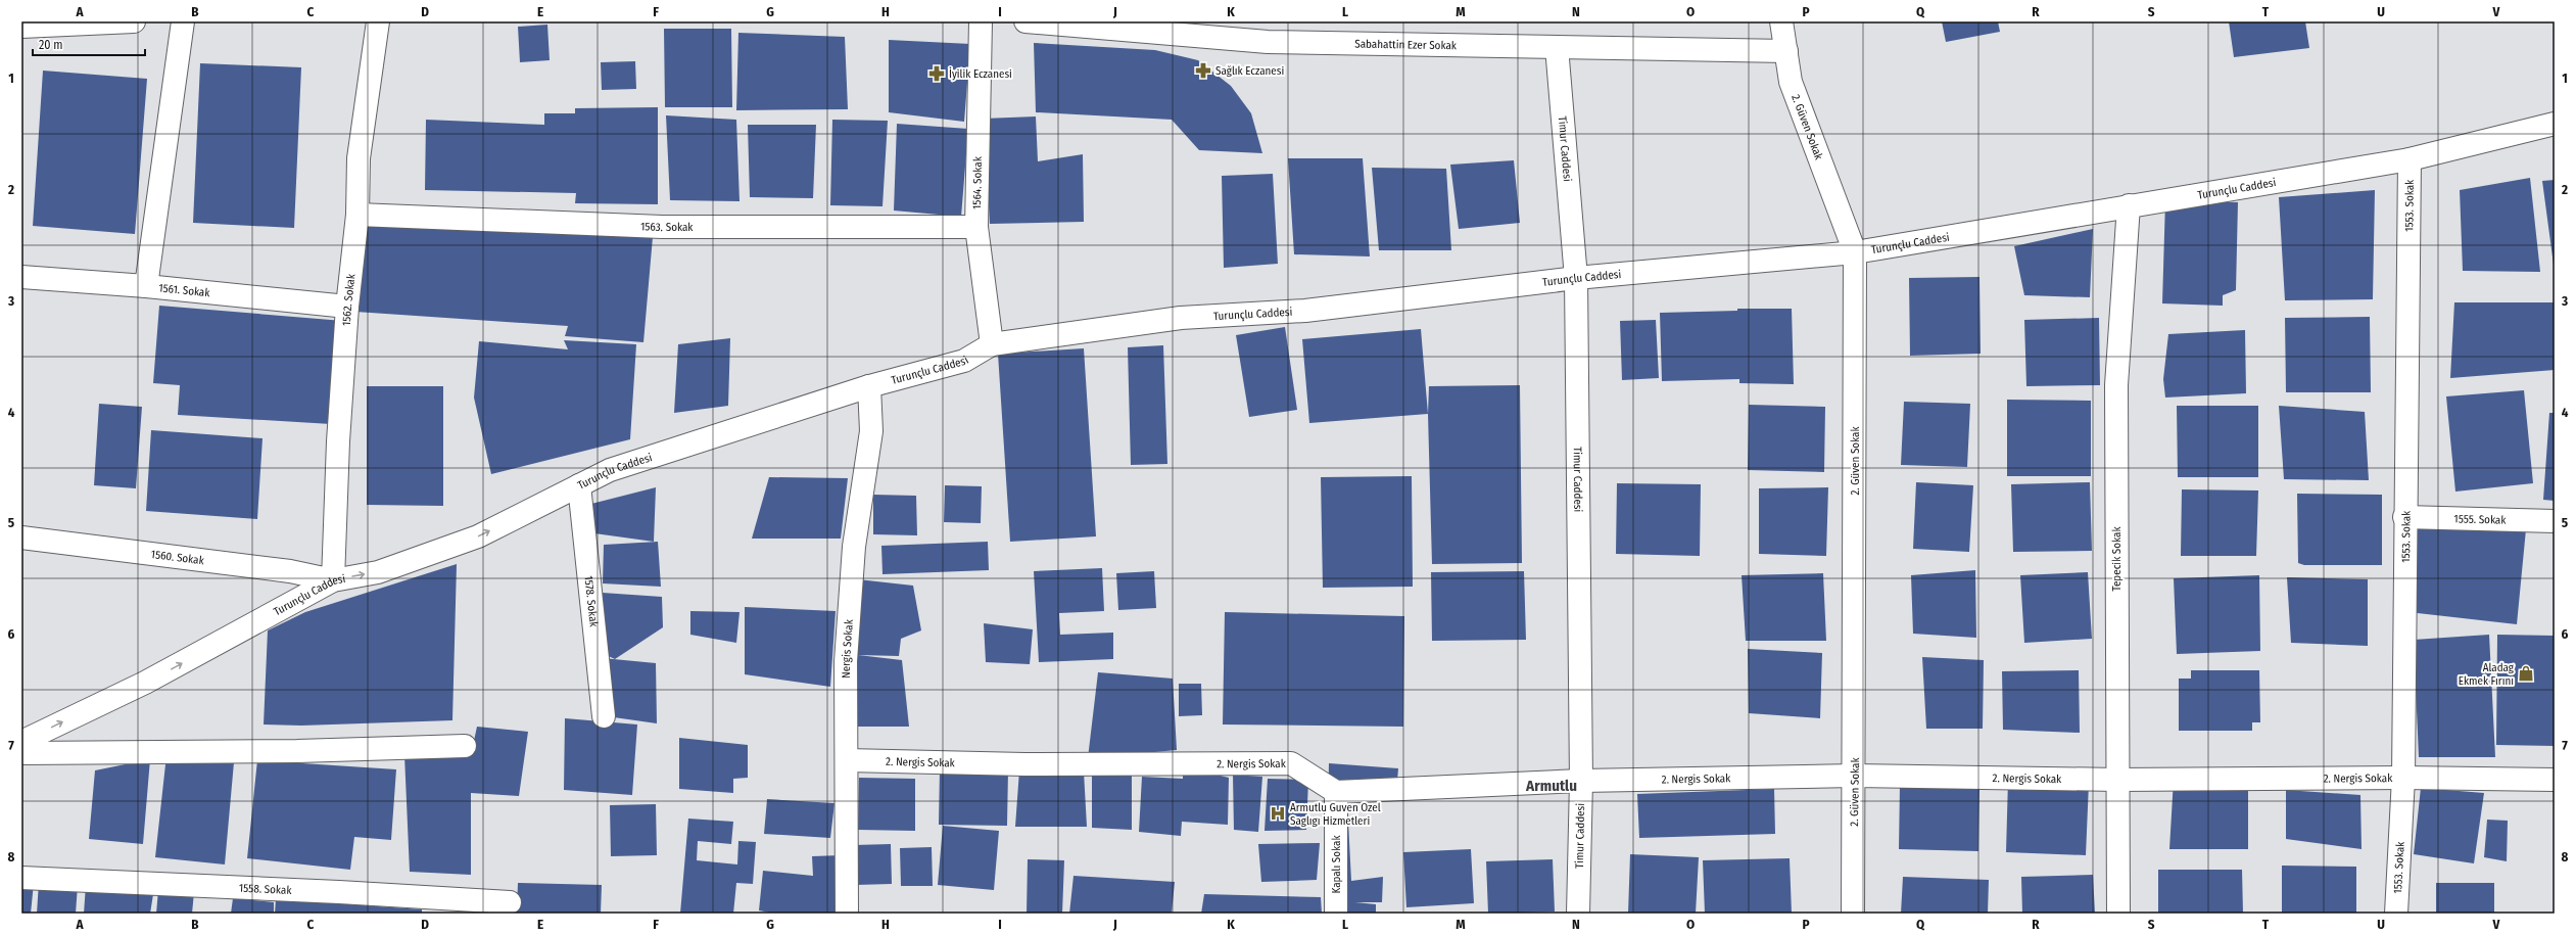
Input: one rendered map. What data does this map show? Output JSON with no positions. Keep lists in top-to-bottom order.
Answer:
{
  "streets": {
    "street": [
      "Sabahattin Ezer Sokak",
      "2. Güven Sokak",
      "Timur Caddesi",
      "1564. Sokak",
      "Turunçlu Caddesi",
      "1553. Sokak",
      "1563. Sokak",
      "1561. Sokak",
      "1562. Sokak",
      "1555. Sokak",
      "1560. Sokak",
      "Tepecik Sokak",
      "1578. Sokak",
      "Nergis Sokak",
      "2. Nergis Sokak",
      "Kapalı Sokak",
      "1558. Sokak"
    ]
  },
  "crossings": [
    ["Sabahattin Ezer Sokak", "2. Güven Sokak"],
    ["Sabahattin Ezer Sokak", "Timur Caddesi"],
    ["2. Güven Sokak", "Turunçlu Caddesi"],
    ["2. Güven Sokak", "2. Nergis Sokak"],
    ["Timur Caddesi", "Turunçlu Caddesi"],
    ["Timur Caddesi", "2. Nergis Sokak"],
    ["1564. Sokak", "Turunçlu Caddesi"],
    ["1564. Sokak", "1563. Sokak"],
    ["Turunçlu Caddesi", "1553. Sokak"],
    ["Turunçlu Caddesi", "1562. Sokak"],
    ["Turunçlu Caddesi", "1560. Sokak"],
    ["Turunçlu Caddesi", "Tepecik Sokak"],
    ["Turunçlu Caddesi", "1578. Sokak"],
    ["Turunçlu Caddesi", "Nergis Sokak"],
    ["1553. Sokak", "1555. Sokak"],
    ["1553. Sokak", "2. Nergis Sokak"],
    ["1563. Sokak", "1562. Sokak"],
    ["1561. Sokak", "1562. Sokak"],
    ["1562. Sokak", "1560. Sokak"],
    ["Tepecik Sokak", "2. Nergis Sokak"],
    ["Nergis Sokak", "2. Nergis Sokak"],
    ["2. Nergis Sokak", "Kapalı Sokak"]
  ],
  "districts": ["Armutlu"],
  "places": {
    "pharmacy": ["Sağlık Eczanesi", "İyilik Eczanesi"],
    "shop": ["Aladag Ekmek Fırını"],
    "hospital": ["Armutlu Guven Ozel Saglıgı Hizmetleri"]
  },
  "scale_bar": "20 m",
  "grid": {
    "columns": [
      "A",
      "B",
      "C",
      "D",
      "E",
      "F",
      "G",
      "H",
      "I",
      "J",
      "K",
      "L",
      "M",
      "N",
      "O",
      "P",
      "Q",
      "R",
      "S",
      "T",
      "U",
      "V"
    ],
    "rows": [
      "1",
      "2",
      "3",
      "4",
      "5",
      "6",
      "7",
      "8"
    ]
  }
}
